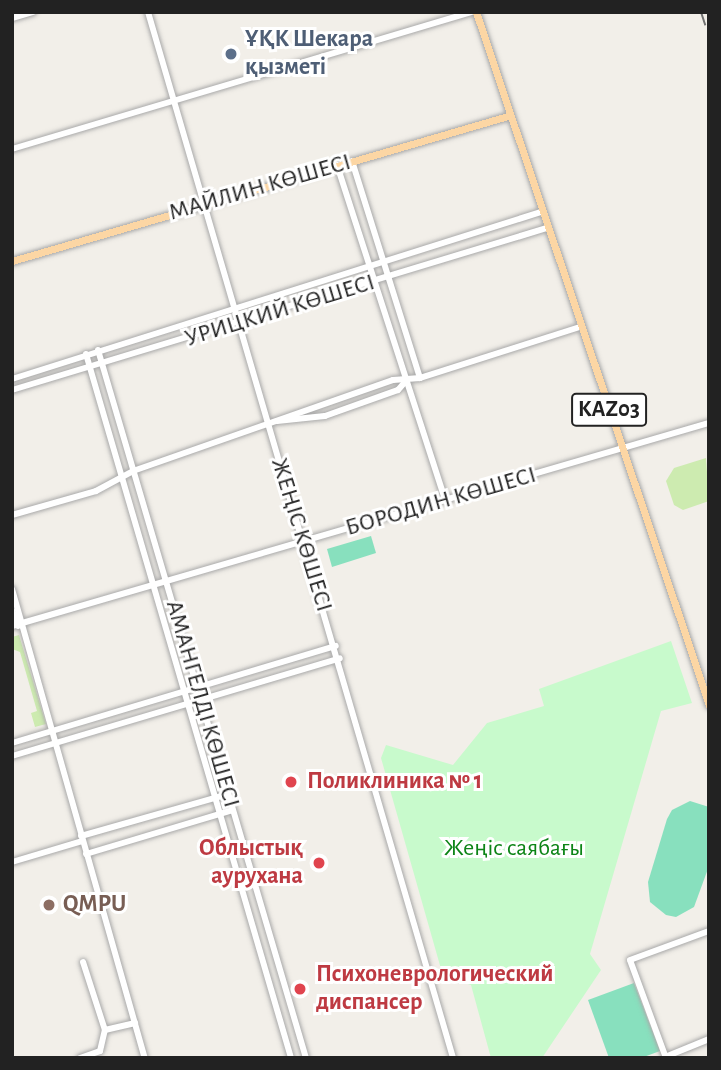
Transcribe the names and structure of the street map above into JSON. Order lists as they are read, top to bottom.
{
  "streets": {
    "main road": ["МАЙЛИН КӨШЕСІ", "KАZ03"],
    "street": [
      "УРИЦКИЙ КӨШЕСІ",
      "БОРОДИН КӨШЕСІ",
      "ЖЕҢІС КӨШЕСІ",
      "АМАНГЕЛДІ КӨШЕСІ"
    ]
  },
  "crossings": [
    ["МАЙЛИН КӨШЕСІ", "KАZ03"],
    ["МАЙЛИН КӨШЕСІ", "ЖЕҢІС КӨШЕСІ"],
    ["УРИЦКИЙ КӨШЕСІ", "KАZ03"],
    ["УРИЦКИЙ КӨШЕСІ", "ЖЕҢІС КӨШЕСІ"],
    ["УРИЦКИЙ КӨШЕСІ", "АМАНГЕЛДІ КӨШЕСІ"],
    ["KАZ03", "БОРОДИН КӨШЕСІ"],
    ["БОРОДИН КӨШЕСІ", "ЖЕҢІС КӨШЕСІ"],
    ["БОРОДИН КӨШЕСІ", "АМАНГЕЛДІ КӨШЕСІ"]
  ],
  "parks": ["Жеңіс саябағы"],
  "places": [
    "ҰҚК Шекара қызметі",
    "Поликлиника № 1",
    "Облыстық аурухана",
    "QMPU",
    "Психоневрологический диспансер"
  ]
}
